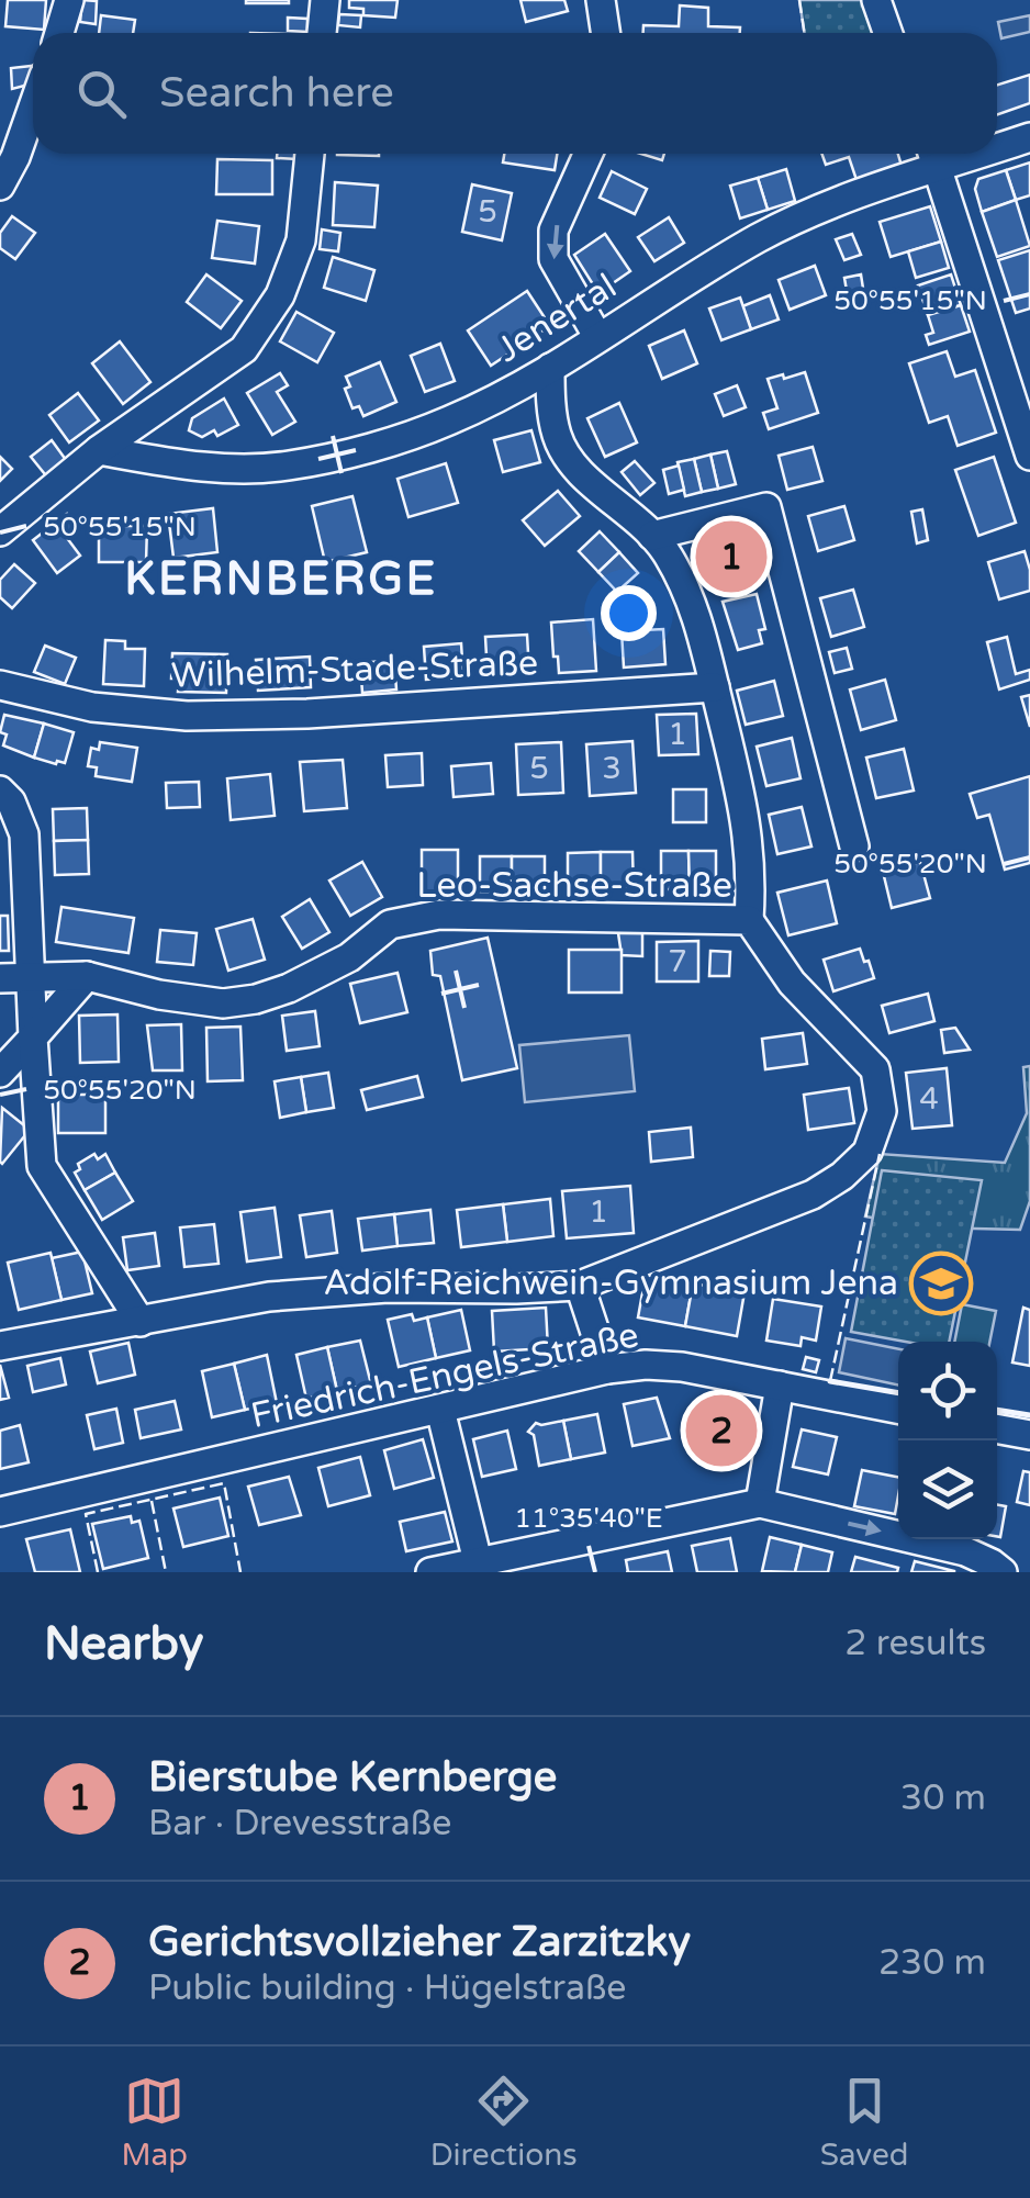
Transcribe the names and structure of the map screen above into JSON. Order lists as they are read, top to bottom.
{
  "streets": {
    "street": [
      "Jenertal",
      "Wilhelm-Stade-Straße",
      "Leo-Sachse-Straße",
      "Friedrich-Engels-Straße"
    ]
  },
  "districts": ["KERNBERGE"],
  "places": {
    "school or university": ["Adolf-Reichwein-Gymnasium Jena"]
  },
  "house_numbers": [
    "5",
    "1",
    "5",
    "3",
    "7",
    "4",
    "1"
  ],
  "page": {
    "search": "Search here",
    "pins": ["1", "2"],
    "heading": ["Nearby", "2 results"],
    "list": [
      {
        "mark": "1",
        "name": "Bierstube Kernberge",
        "note": "Bar · Drevesstraße",
        "value": "30 m"
      },
      {
        "mark": "2",
        "name": "Gerichtsvollzieher Zarzitzky",
        "note": "Public building · Hügelstraße",
        "value": "230 m"
      }
    ],
    "nav": ["Map", "Directions", "Saved"]
  },
  "coordinates": ["50°55'15\"N", "50°55'20\"N", "11°35'40\"E"]
}
